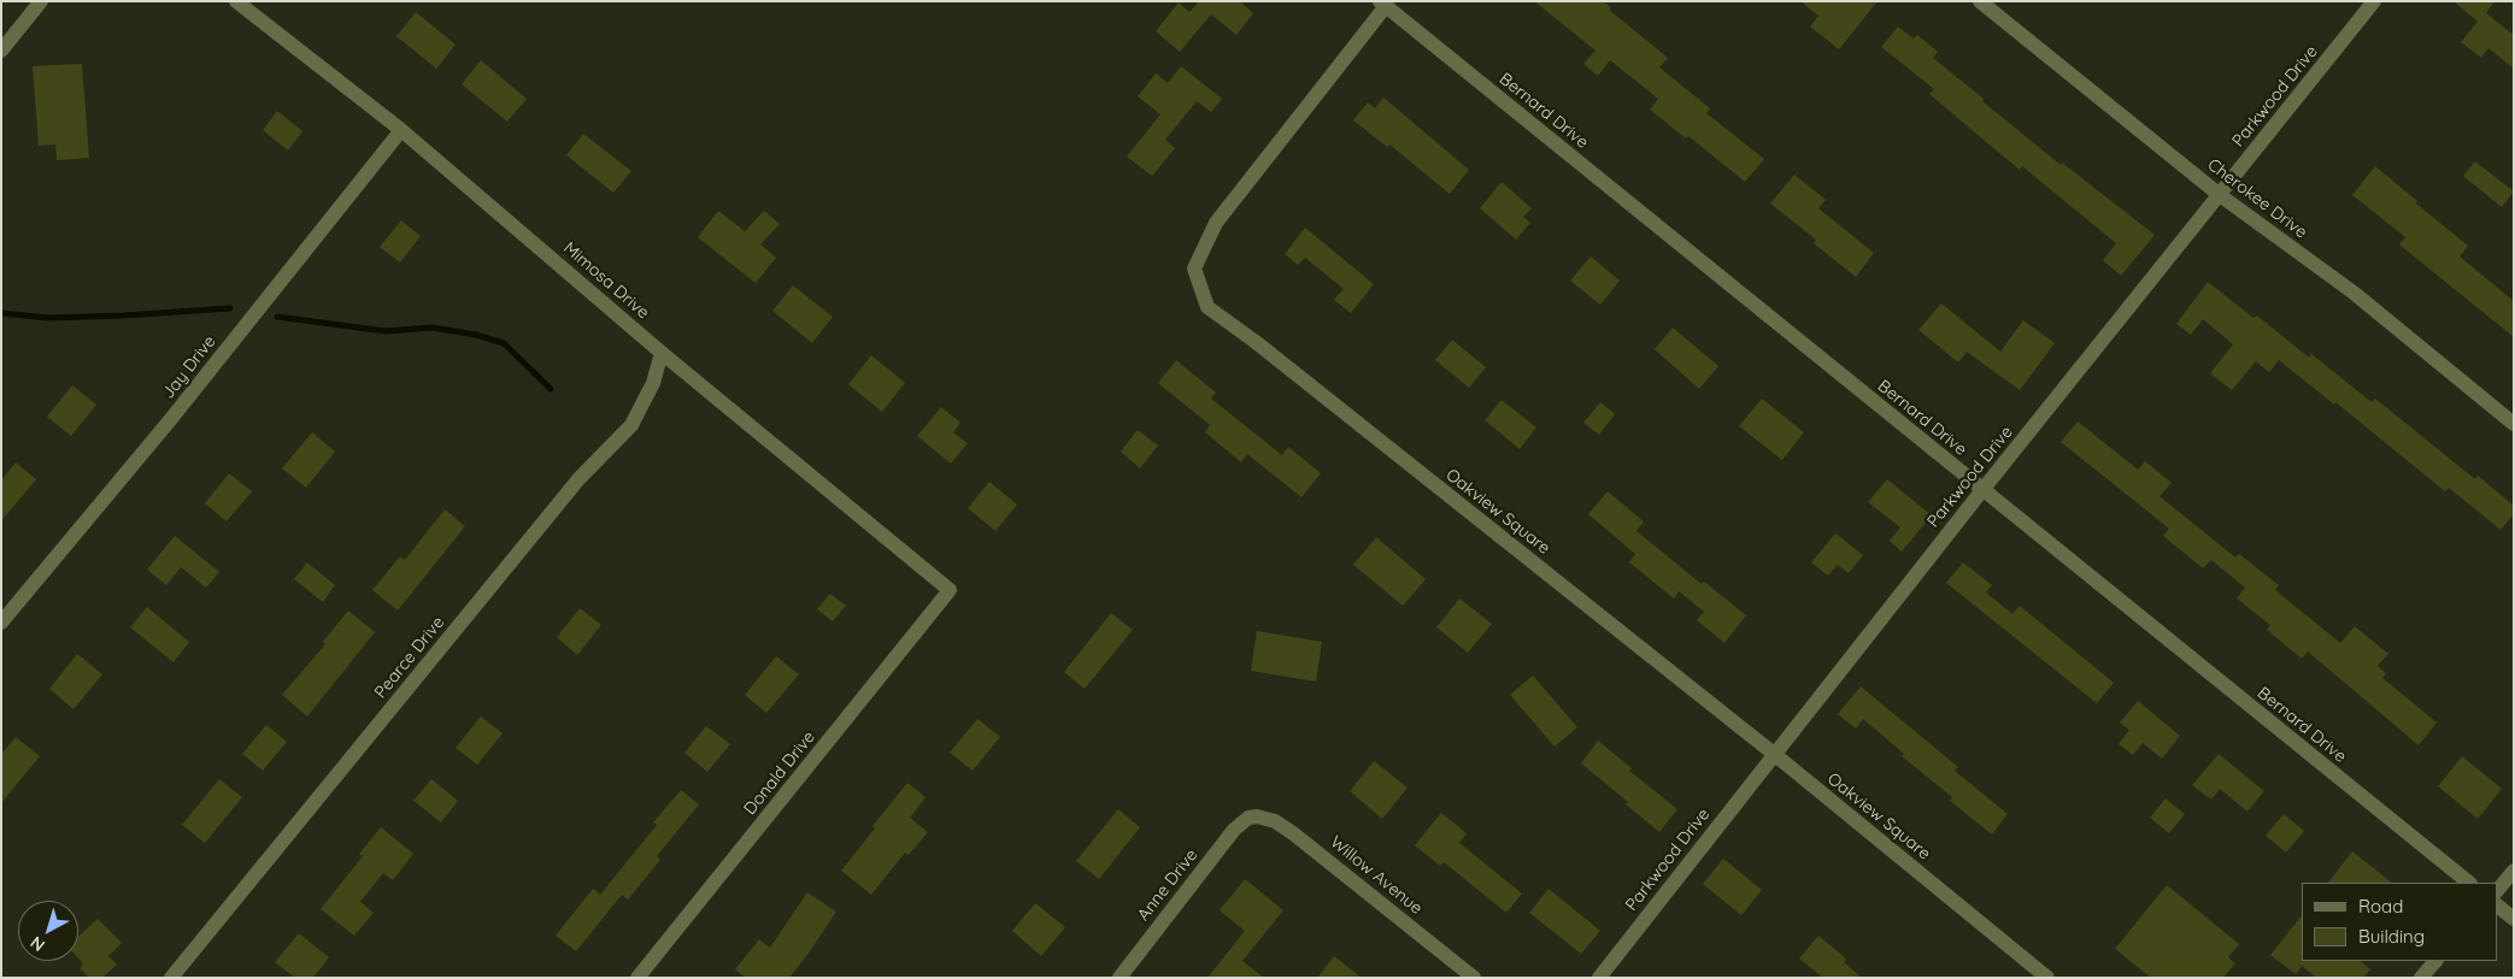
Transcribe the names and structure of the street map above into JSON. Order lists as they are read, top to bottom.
{
  "streets": {
    "street": [
      "Parkwood Drive",
      "Bernard Drive",
      "Cherokee Drive",
      "Mimosa Drive",
      "Jay Drive",
      "Oakview Square",
      "Pearce Drive",
      "Donald Drive",
      "Willow Avenue",
      "Anne Drive"
    ]
  },
  "crossings": [
    ["Parkwood Drive", "Bernard Drive"],
    ["Parkwood Drive", "Cherokee Drive"],
    ["Parkwood Drive", "Oakview Square"],
    ["Bernard Drive", "Oakview Square"],
    ["Mimosa Drive", "Jay Drive"],
    ["Mimosa Drive", "Pearce Drive"],
    ["Mimosa Drive", "Donald Drive"],
    ["Willow Avenue", "Anne Drive"]
  ],
  "legend": ["Road", "Building"],
  "north": "bottom left"
}
